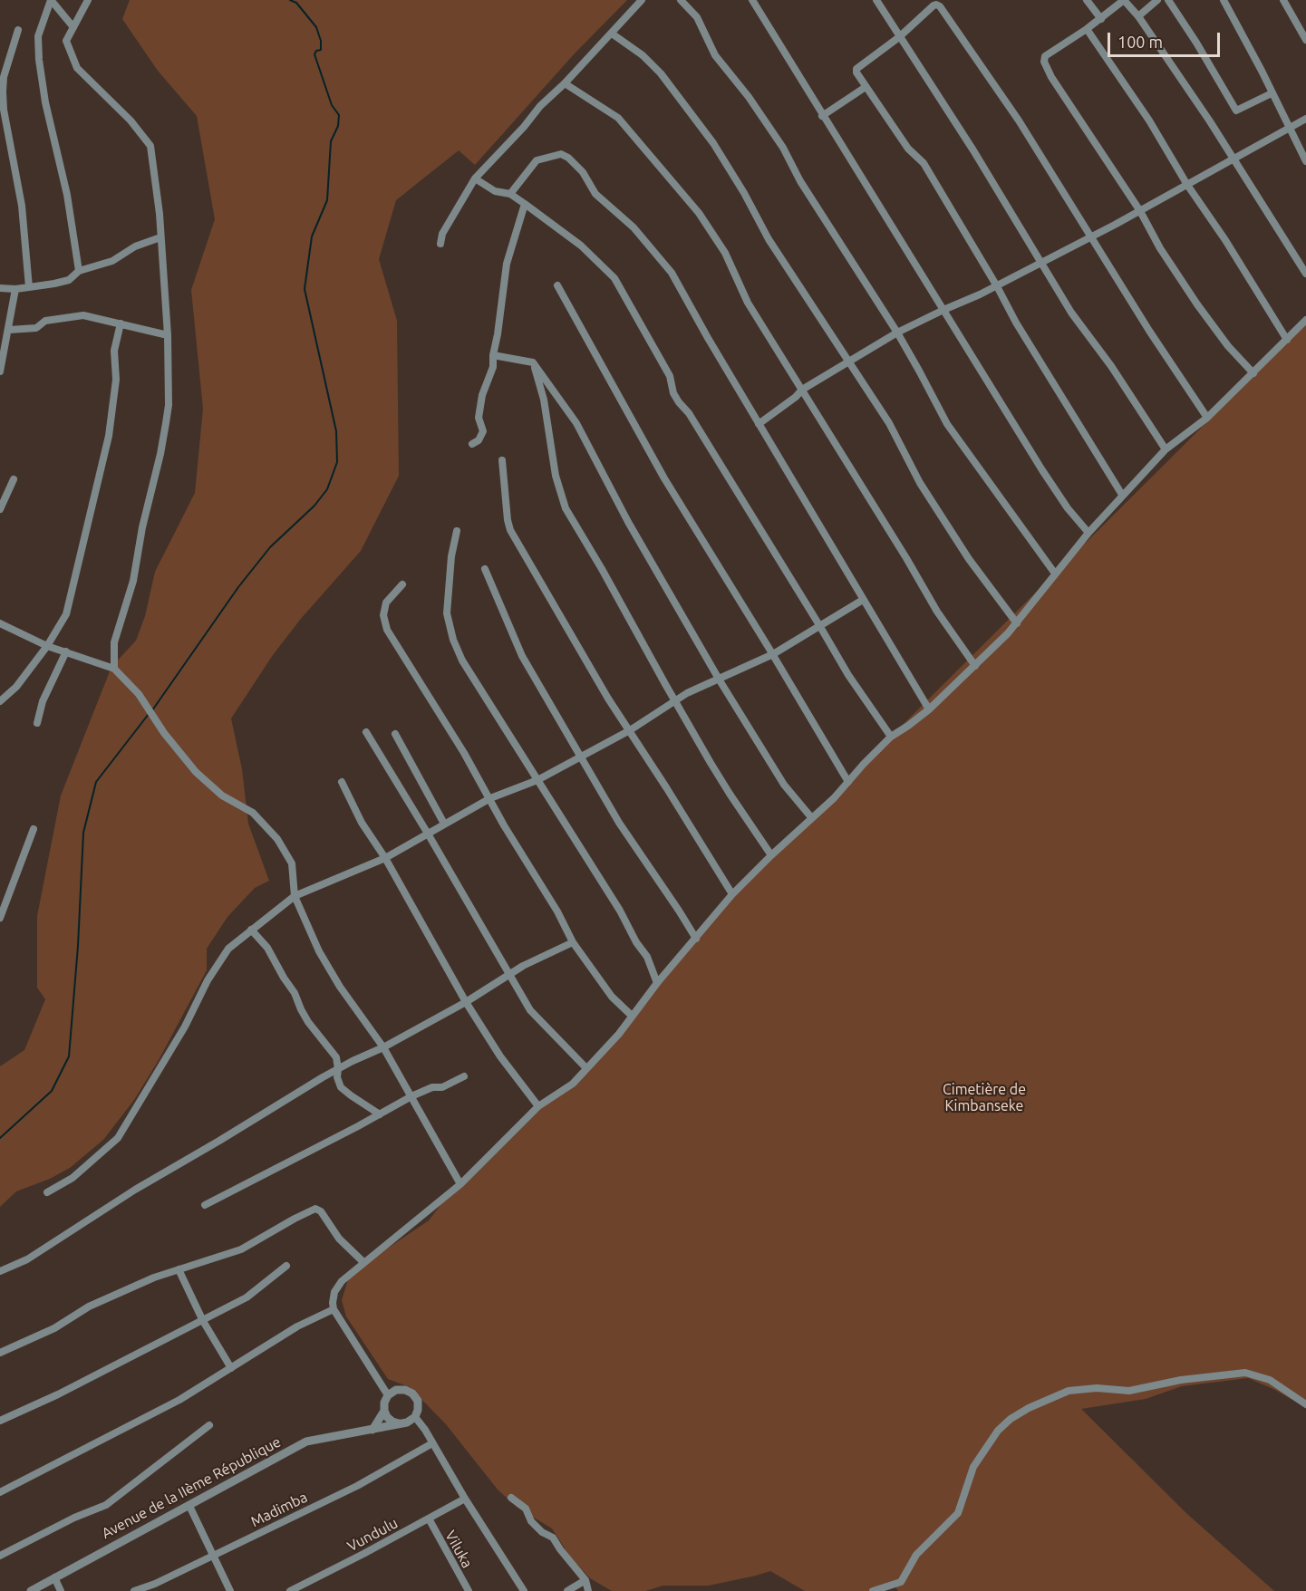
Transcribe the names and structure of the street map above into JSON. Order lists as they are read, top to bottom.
{
  "streets": {
    "street": [
      "Avenue de la IIème République",
      "Madimba",
      "Vundulu",
      "Viluka"
    ]
  },
  "crossings": [
    ["Vundulu", "Viluka"]
  ],
  "parks": ["Cimetière de Kimbanseke"],
  "scale_bar": "100 m"
}
